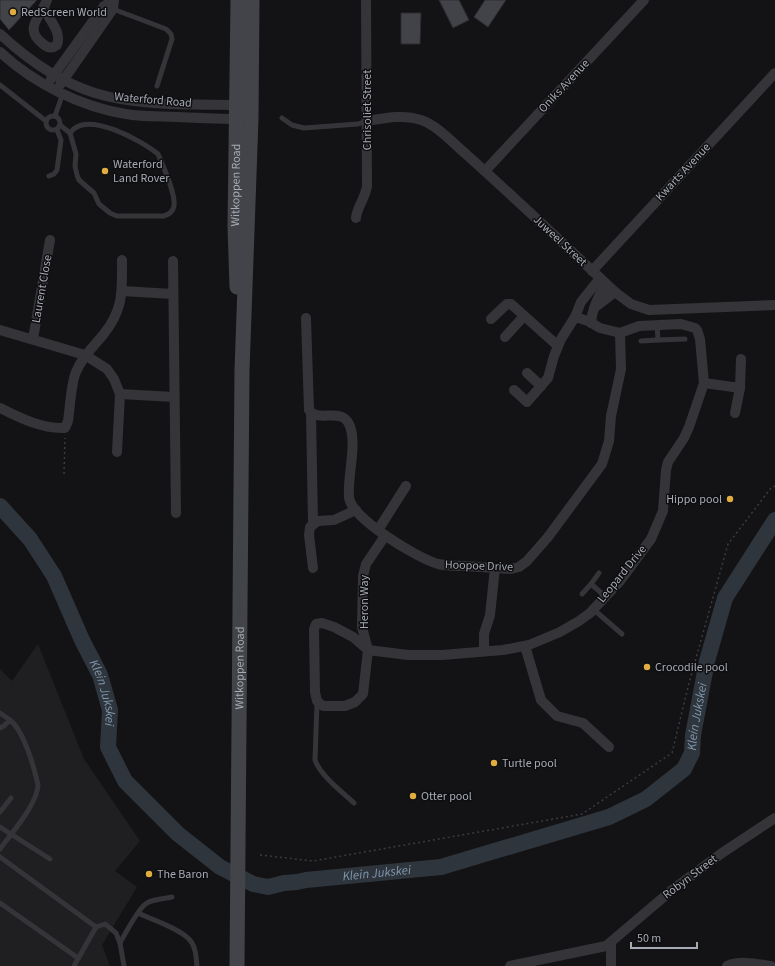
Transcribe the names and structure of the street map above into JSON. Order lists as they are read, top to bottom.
{
  "streets": {
    "main road": ["Witkoppen Road"],
    "street": [
      "Oniks Avenue",
      "Waterford Road",
      "Chrisoliet Street",
      "Kwarts Avenue",
      "Juweel Street",
      "Laurent Close",
      "Hoopoe Drive",
      "Leopard Drive",
      "Heron Way",
      "Robyn Street"
    ]
  },
  "crossings": [
    ["Oniks Avenue", "Juweel Street"],
    ["Waterford Road", "Witkoppen Road"],
    ["Chrisoliet Street", "Juweel Street"],
    ["Kwarts Avenue", "Juweel Street"],
    ["Hoopoe Drive", "Heron Way"],
    ["Leopard Drive", "Heron Way"]
  ],
  "water": ["Klein Jukskei"],
  "places": [
    "RedScreen World",
    "Waterford Land Rover",
    "Hippo pool",
    "Crocodile pool",
    "Turtle pool",
    "Otter pool",
    "The Baron"
  ],
  "scale_bar": "50 m"
}
